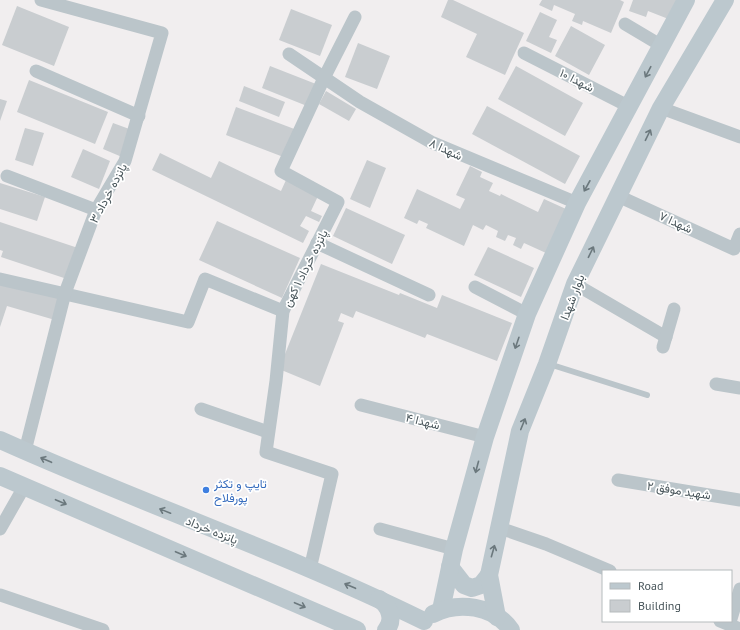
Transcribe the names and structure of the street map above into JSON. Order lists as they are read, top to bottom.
{
  "streets": {
    "main road": ["بلوار شهدا", "پانزده خرداد"],
    "street": [
      "شهدا ۱۰",
      "شهدا ۸",
      "پانزده خرداد ۳",
      "شهدا ۷",
      "پانزده خرداد ۱ کهن",
      "شهدا ۴",
      "شهید موفق ۲"
    ]
  },
  "crossings": [
    ["شهدا ۸", "پانزده خرداد ۱ کهن"],
    ["پانزده خرداد ۳", "پانزده خرداد"],
    ["شهدا ۷", "بلوار شهدا"],
    ["پانزده خرداد ۱ کهن", "پانزده خرداد"]
  ],
  "places": ["تایپ و تکثر پورفلاح"],
  "legend": ["Road", "Building"]
}
